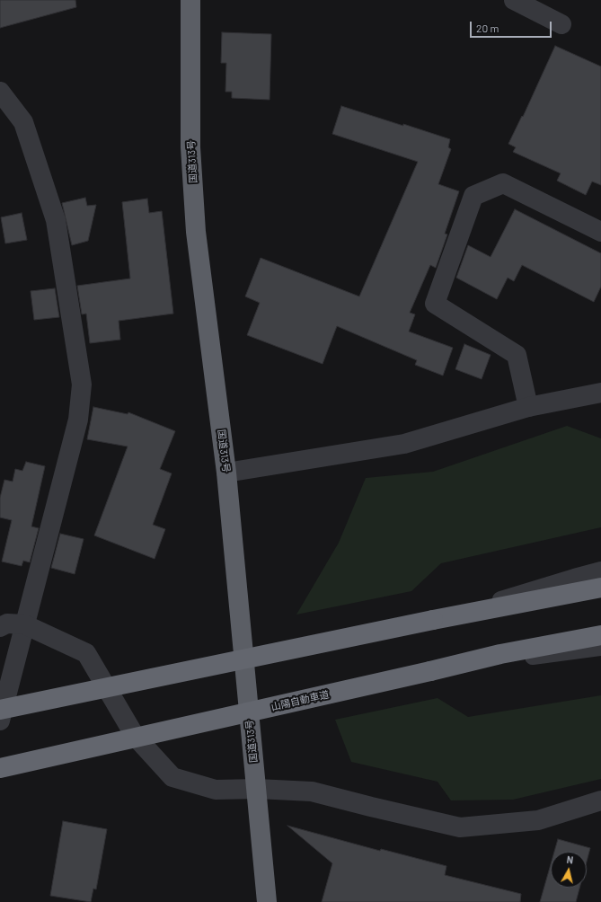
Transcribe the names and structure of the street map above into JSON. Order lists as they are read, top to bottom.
{
  "streets": {
    "highway": ["国道313号", "山陽自動車道"]
  },
  "scale_bar": "20 m",
  "north": "top"
}
